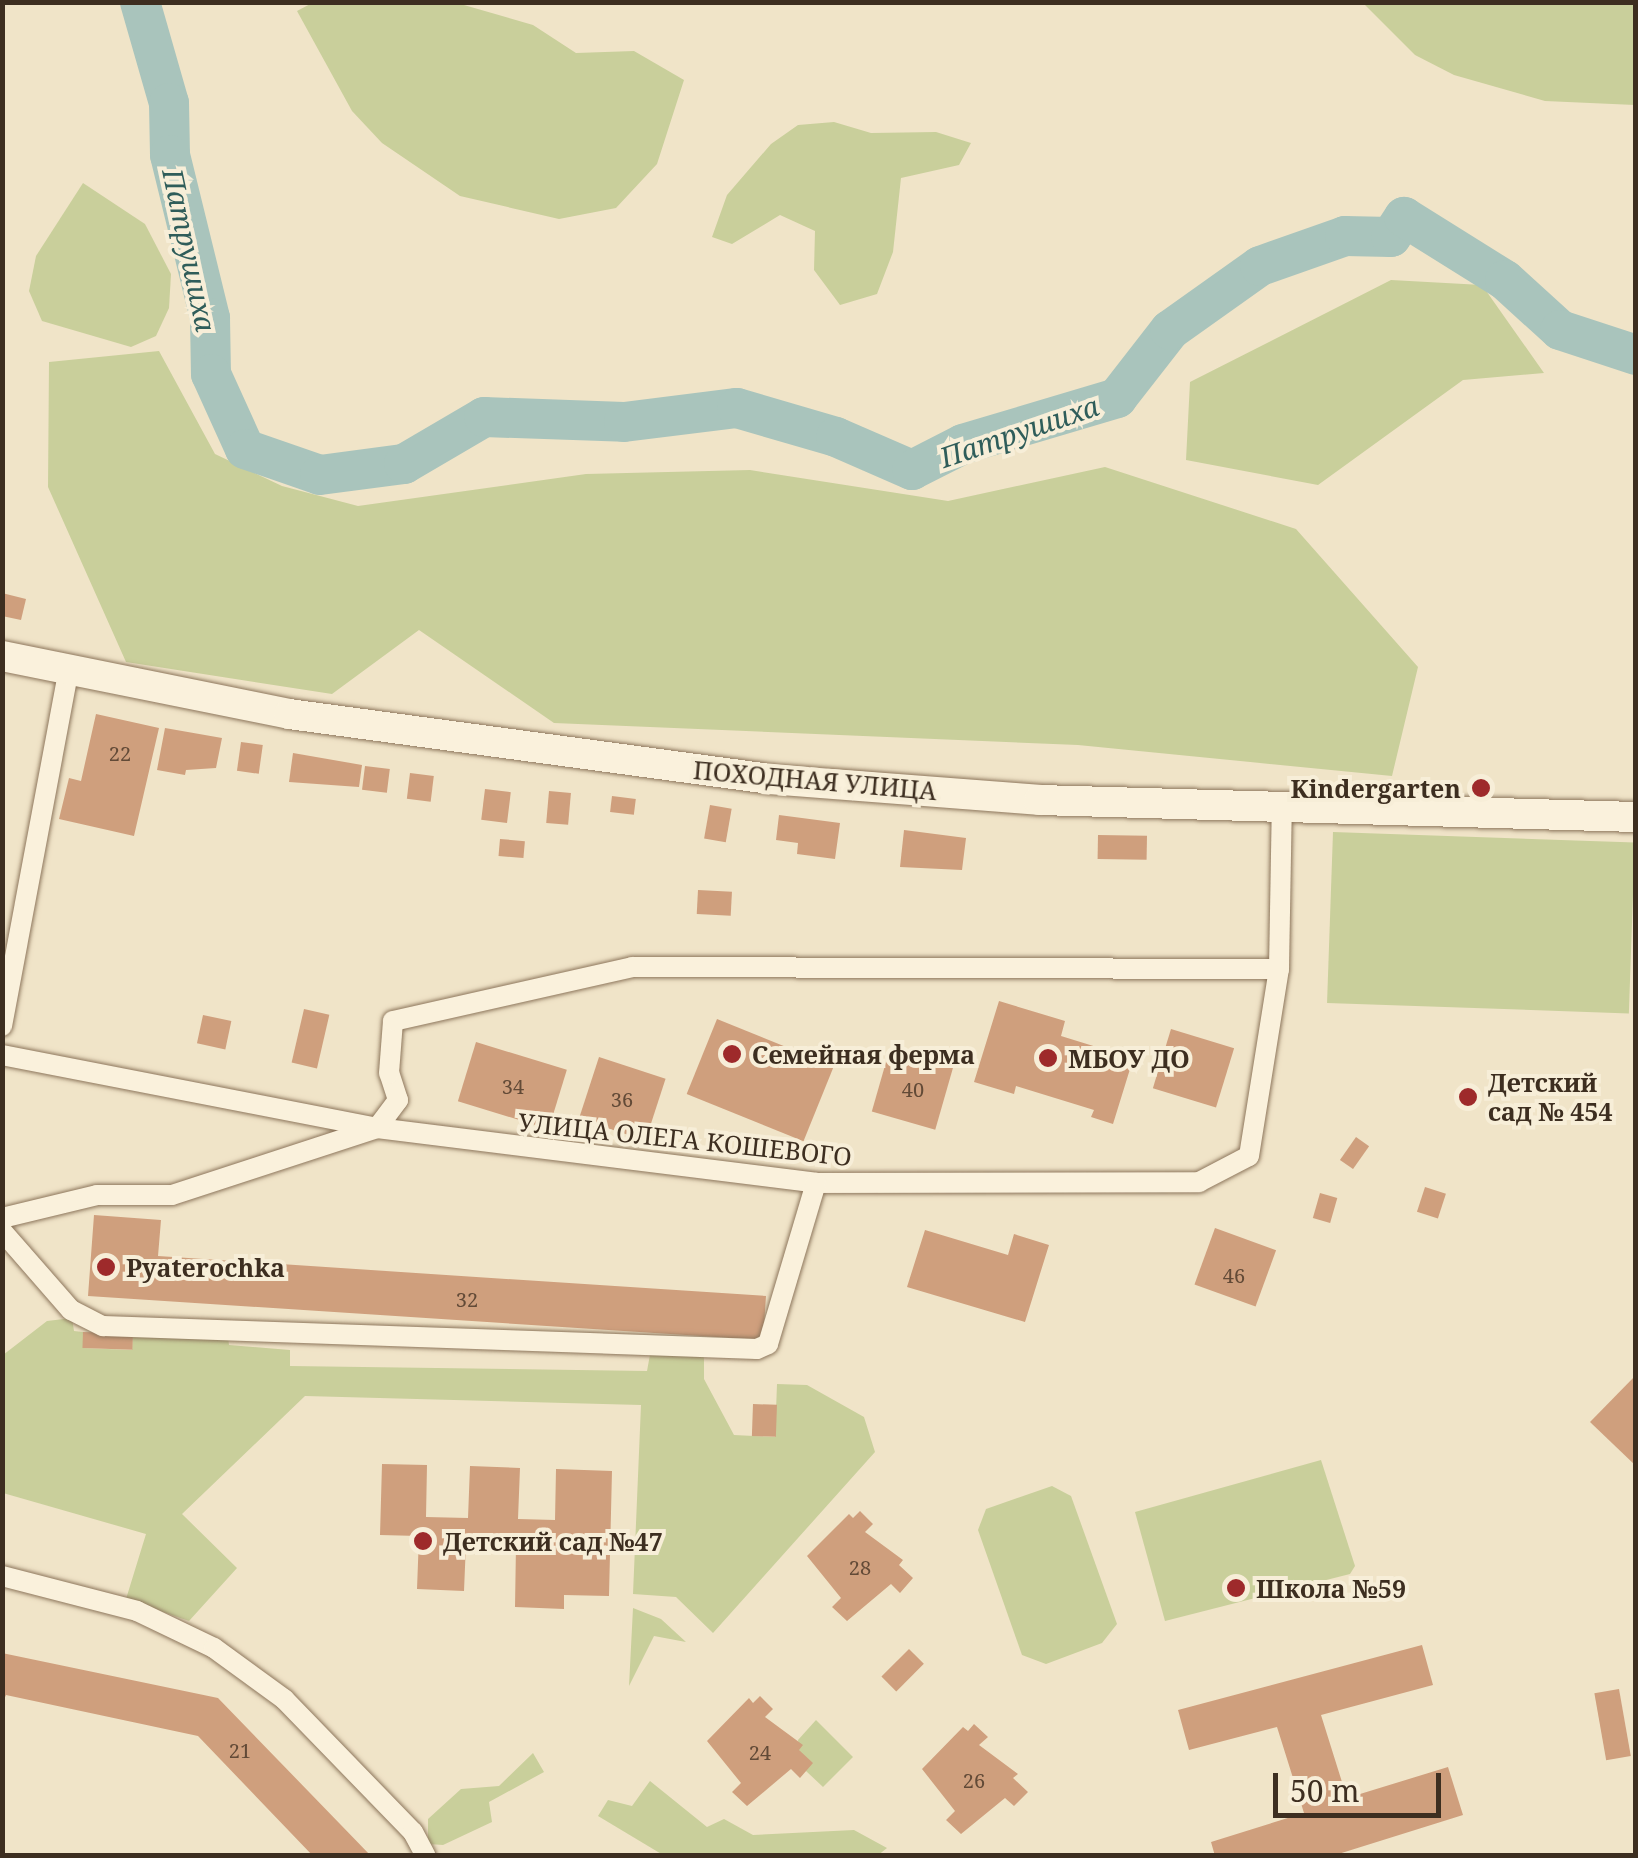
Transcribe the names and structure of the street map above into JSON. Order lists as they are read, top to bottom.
{
  "streets": {
    "main road": ["ПОХОДНАЯ УЛИЦА"],
    "street": ["УЛИЦА ОЛЕГА КОШЕВОГО"]
  },
  "crossings": [
    ["ПОХОДНАЯ УЛИЦА", "УЛИЦА ОЛЕГА КОШЕВОГО"]
  ],
  "water": ["Патрушиха"],
  "places": [
    "Kindergarten",
    "Семейная ферма",
    "МБОУ ДО",
    "Детский сад № 454",
    "Pyaterochka",
    "Детский сад №47",
    "Школа №59"
  ],
  "house_numbers": [
    "22",
    "34",
    "40",
    "36",
    "46",
    "32",
    "28",
    "21",
    "24",
    "26"
  ],
  "scale_bar": "50 m"
}
